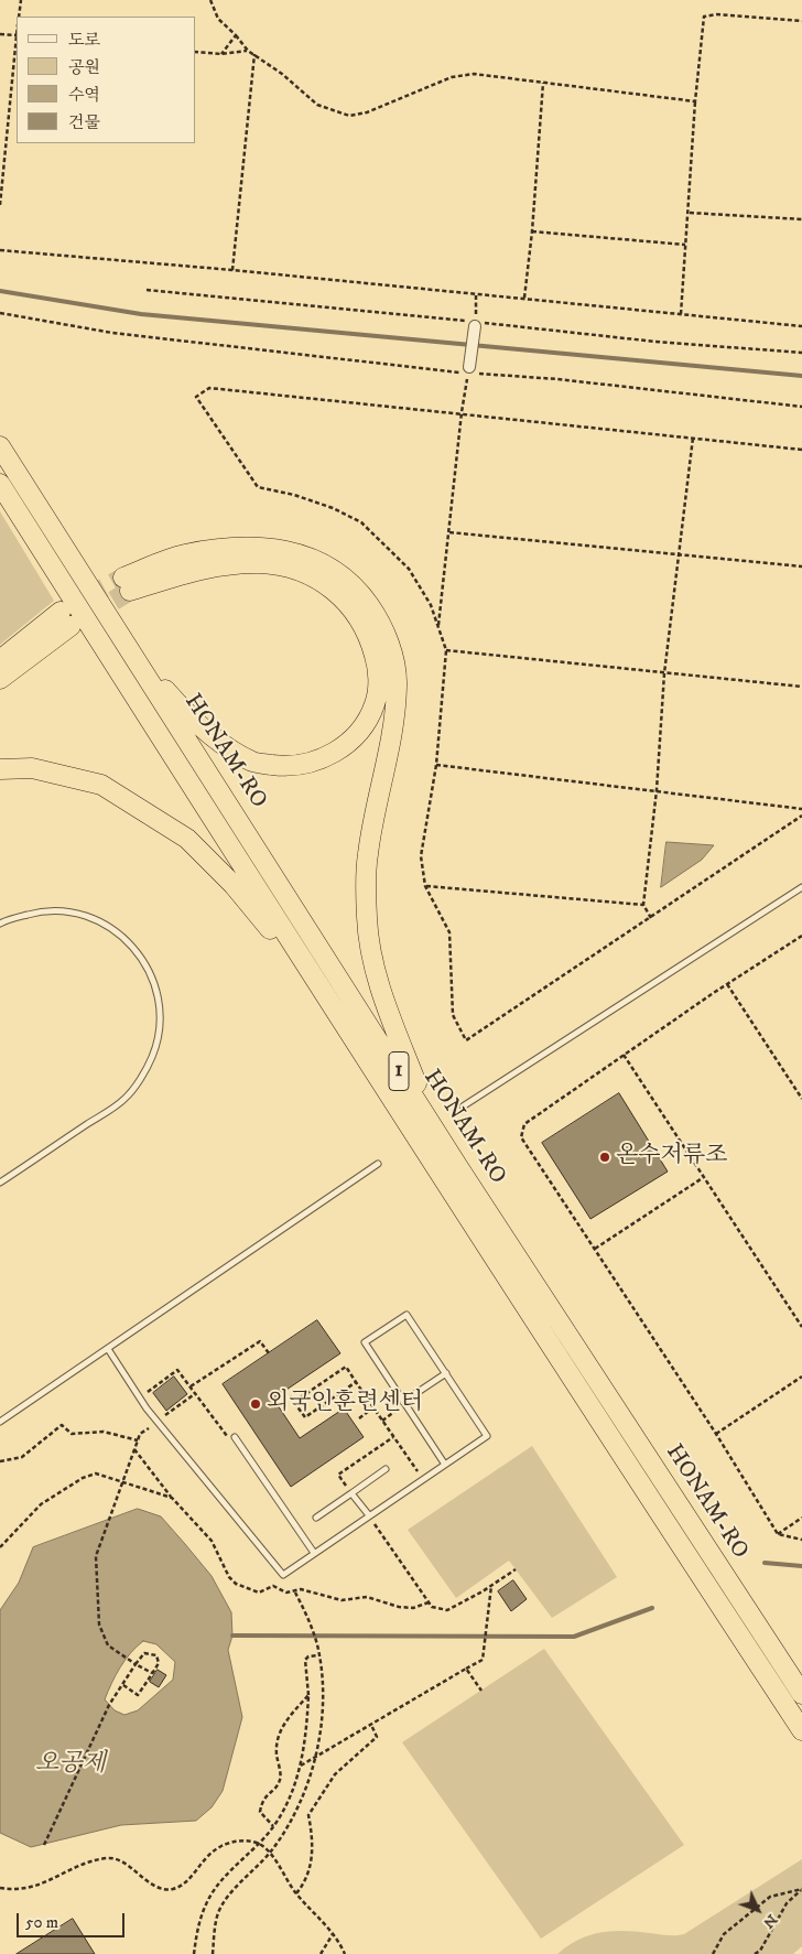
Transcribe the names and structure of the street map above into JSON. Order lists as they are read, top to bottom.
{
  "streets": {
    "highway": ["HONAM-RO", "1"]
  },
  "water": ["오공제"],
  "places": ["온수저류조", "외국인훈련센터"],
  "legend": [
    "도로",
    "공원",
    "수역",
    "건물"
  ],
  "scale_bar": "50 m",
  "north": "bottom right"
}
